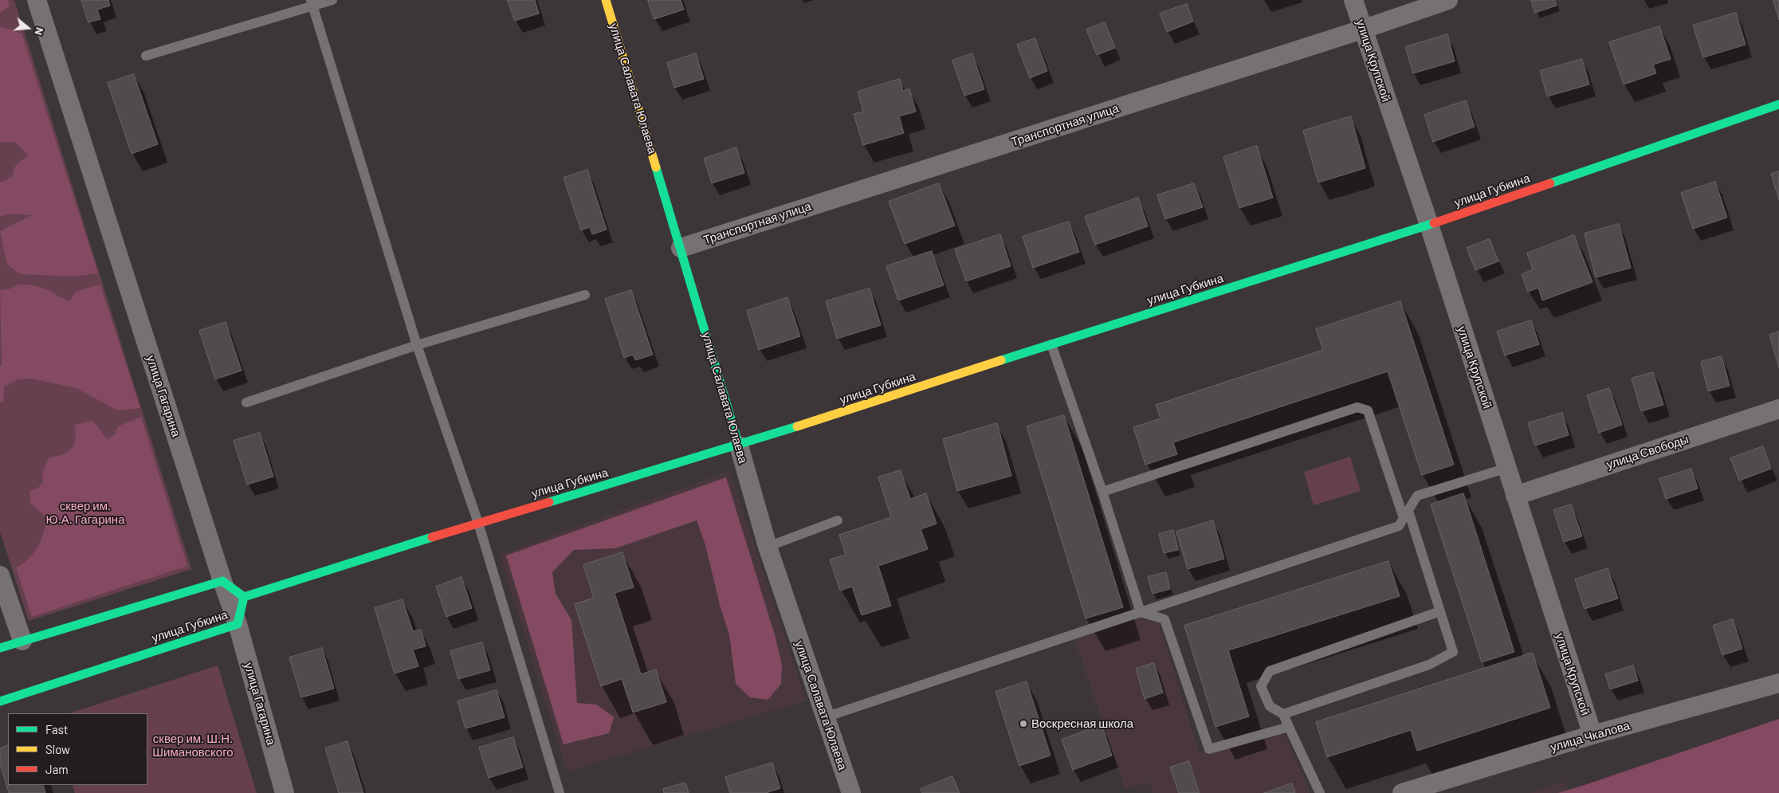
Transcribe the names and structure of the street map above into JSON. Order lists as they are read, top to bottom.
{
  "streets": {
    "main road": ["улица Салавата Юлаева", "улица Губкина"],
    "street": [
      "улица Крупской",
      "Транспортная улица",
      "улица Гагарина",
      "улица Свободы",
      "улица Чкалова"
    ]
  },
  "crossings": [
    ["улица Крупской", "Транспортная улица"],
    ["улица Крупской", "улица Губкина"],
    ["улица Крупской", "улица Свободы"],
    ["улица Крупской", "улица Чкалова"],
    ["улица Салавата Юлаева", "Транспортная улица"],
    ["улица Салавата Юлаева", "улица Губкина"],
    ["улица Губкина", "улица Гагарина"]
  ],
  "parks": ["сквер им. Ю.А. Гагарина", "сквер им. Ш.Н. Шимановского"],
  "places": ["Воскресная школа"],
  "legend": ["Fast", "Slow", "Jam"],
  "north": "right"
}
